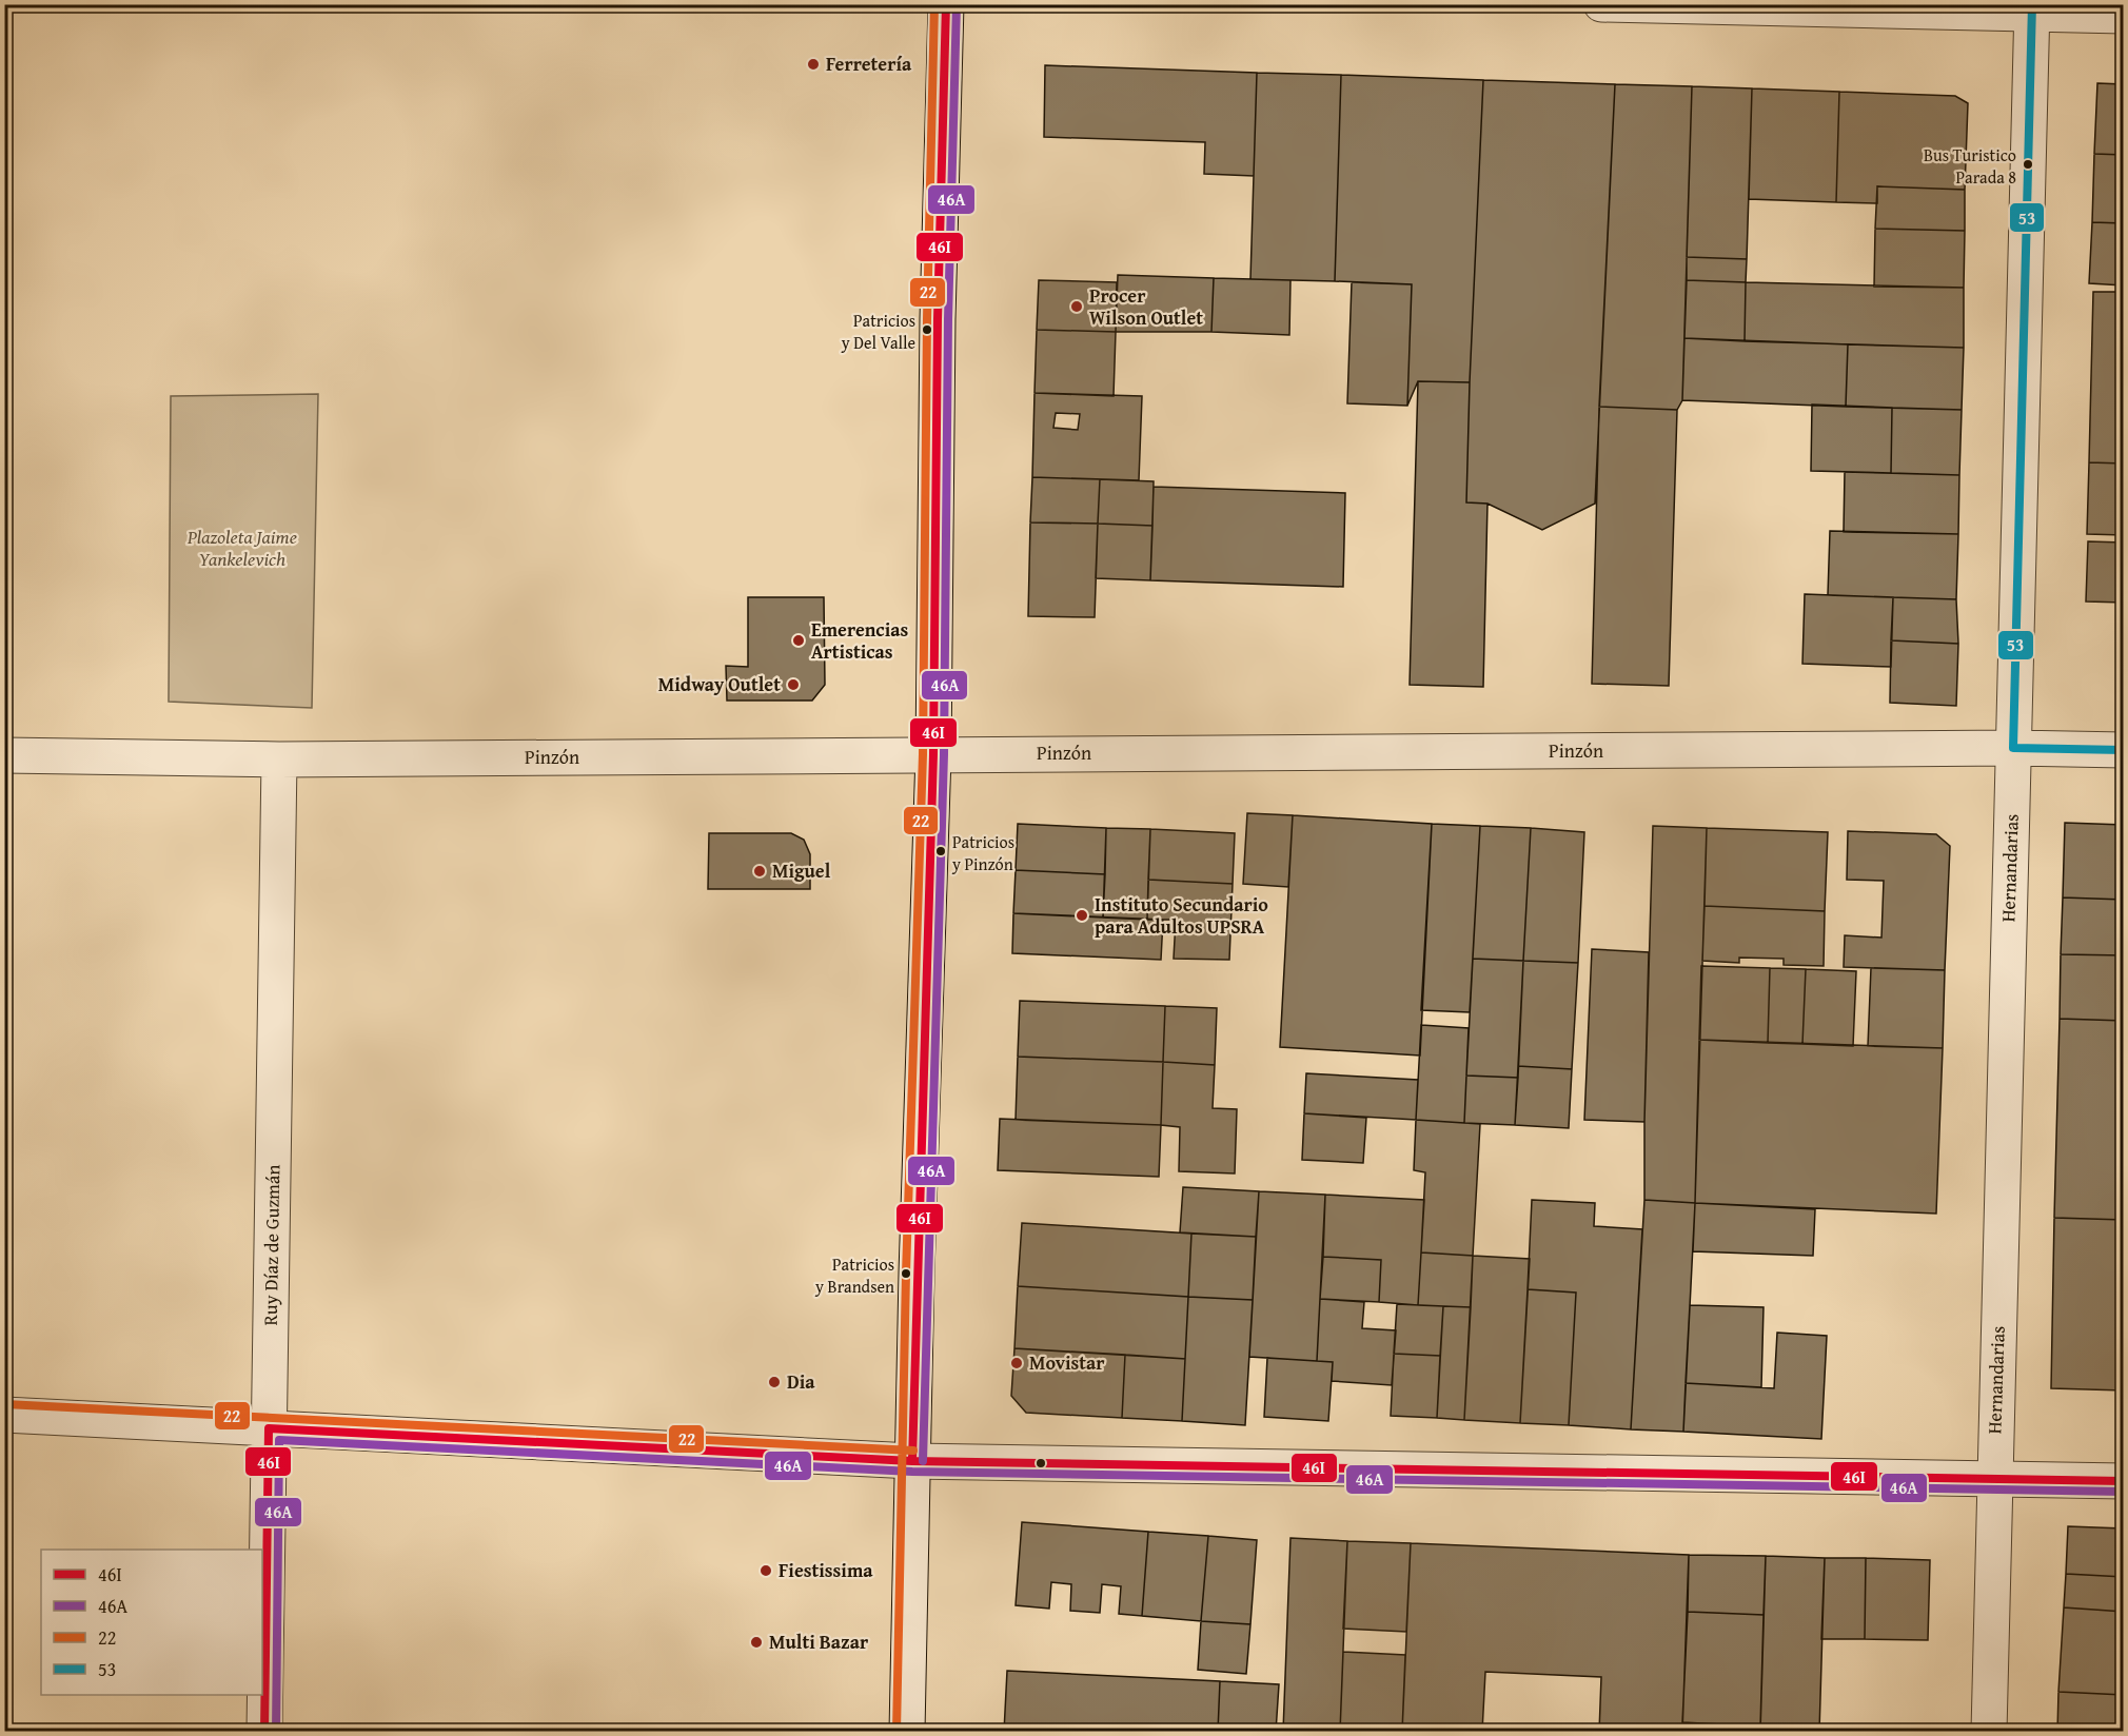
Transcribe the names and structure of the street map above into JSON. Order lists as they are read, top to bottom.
{
  "streets": {
    "street": ["Pinzón", "Hernandarias", "Ruy Díaz de Guzmán"]
  },
  "crossings": [
    ["Pinzón", "Hernandarias"],
    ["Pinzón", "Ruy Díaz de Guzmán"]
  ],
  "parks": ["Plazoleta Jaime Yankelevich"],
  "places": [
    "Ferretería",
    "Bus Turistico Parada 8",
    "Procer Wilson Outlet",
    "Patricios y Del Valle",
    "Emerencias Artisticas",
    "Midway Outlet",
    "Patricios y Pinzón",
    "Miguel",
    "Instituto Secundario para Adultos UPSRA",
    "Patricios y Brandsen",
    "Movistar",
    "Dia",
    "Fiestissima",
    "Multi Bazar"
  ],
  "lines": [
    "transit line 46I",
    "transit line 46A",
    "transit line 22",
    "transit line 53"
  ],
  "legend": [
    "46I",
    "46A",
    "22",
    "53"
  ]
}
